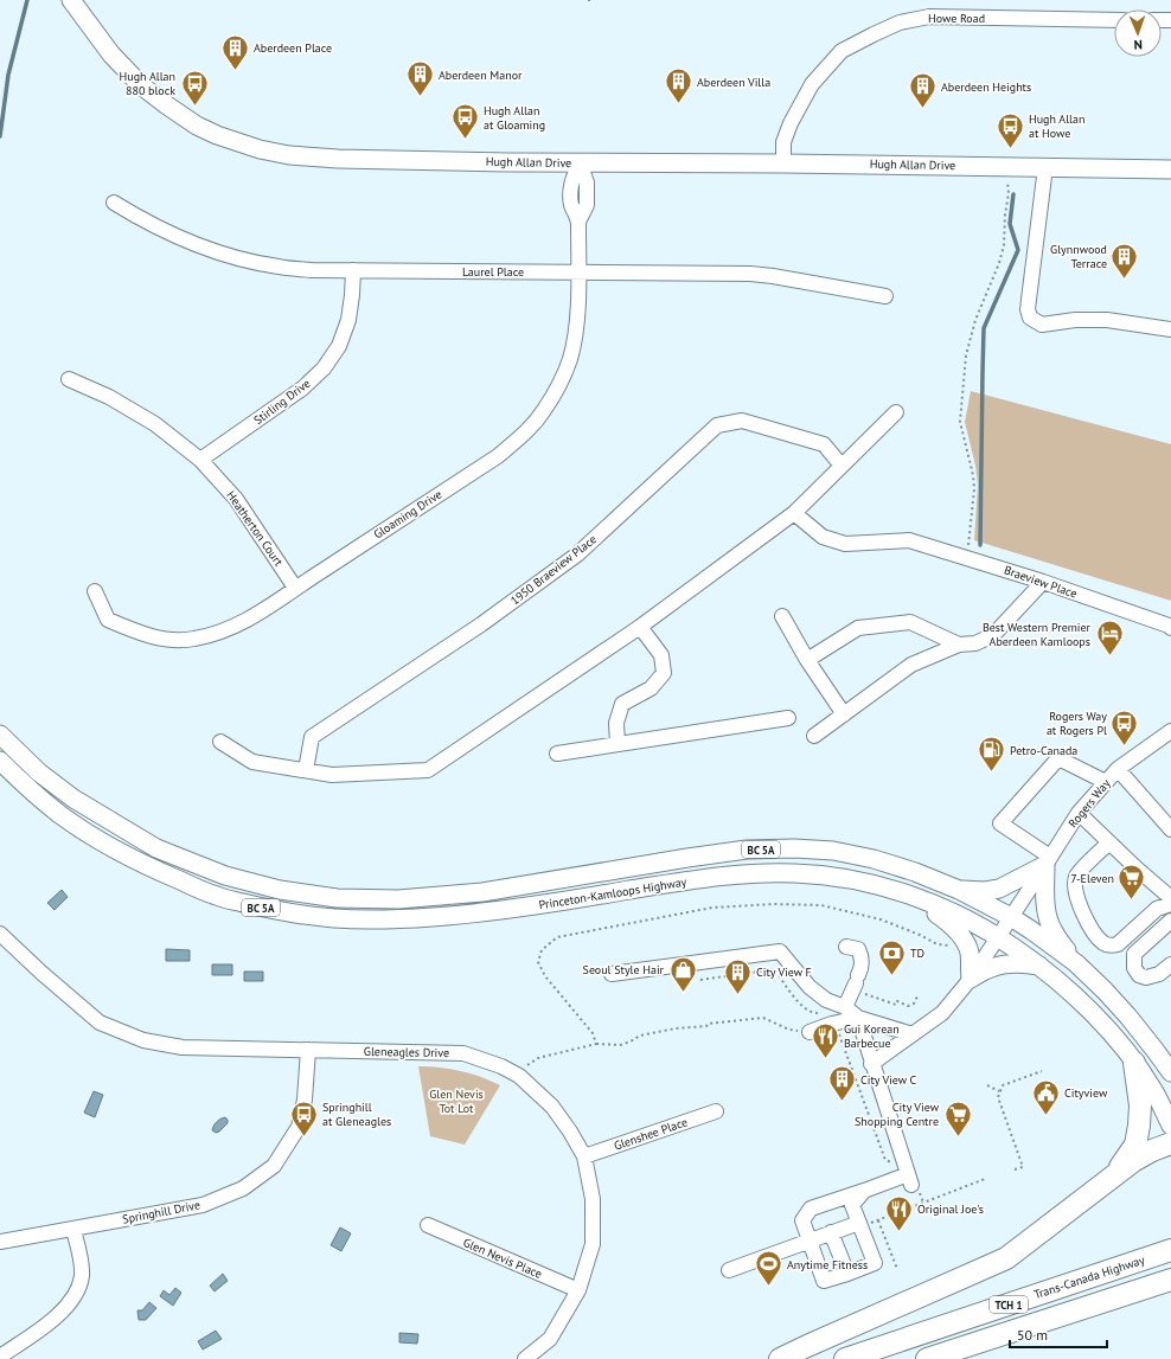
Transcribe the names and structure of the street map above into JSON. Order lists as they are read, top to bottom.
{
  "streets": {
    "highway": ["Trans-Canada Highway", "TCH 1"],
    "main road": ["Hugh Allan Drive", "BC 5A", "Princeton-Kamloops Highway"],
    "street": [
      "Howe Road",
      "Laurel Place",
      "Stirling Drive",
      "Gloaming Drive",
      "Heatherton Court",
      "1950 Braeview Place",
      "Braeview Place",
      "Rogers Way",
      "Gleneagles Drive",
      "Glenshee Place",
      "Springhill Drive",
      "Glen Nevis Place"
    ]
  },
  "crossings": [
    ["Howe Road", "Hugh Allan Drive"],
    ["Hugh Allan Drive", "Gloaming Drive"],
    ["Laurel Place", "Stirling Drive"],
    ["Laurel Place", "Gloaming Drive"],
    ["Stirling Drive", "Heatherton Court"],
    ["Gloaming Drive", "Heatherton Court"],
    ["Rogers Way", "Princeton-Kamloops Highway"],
    ["Gleneagles Drive", "Glenshee Place"],
    ["Gleneagles Drive", "Springhill Drive"],
    ["Gleneagles Drive", "Glen Nevis Place"]
  ],
  "parks": ["Glen Nevis Tot Lot"],
  "places": {
    "building": [
      "Aberdeen Place",
      "Aberdeen Manor",
      "Aberdeen Villa",
      "Aberdeen Heights",
      "Glynnwood Terrace",
      "City View F",
      "City View C"
    ],
    "bus stop": [
      "Hugh Allan 880 block",
      "Hugh Allan at Gloaming",
      "Hugh Allan at Howe",
      "Rogers Way at Rogers Pl",
      "Springhill at Gleneagles"
    ],
    "hotel": ["Best Western Premier Aberdeen Kamloops"],
    "fuel station": ["Petro-Canada"],
    "supermarket": ["7-Eleven", "City View Shopping Centre"],
    "bank": ["TD"],
    "shop": ["Seoul Style Hair"],
    "restaurant": ["Gui Korean Barbecue", "Original Joe's"],
    "public building": ["Cityview"],
    "sports": ["Anytime Fitness"]
  },
  "scale_bar": "50 m",
  "north": "bottom"
}
